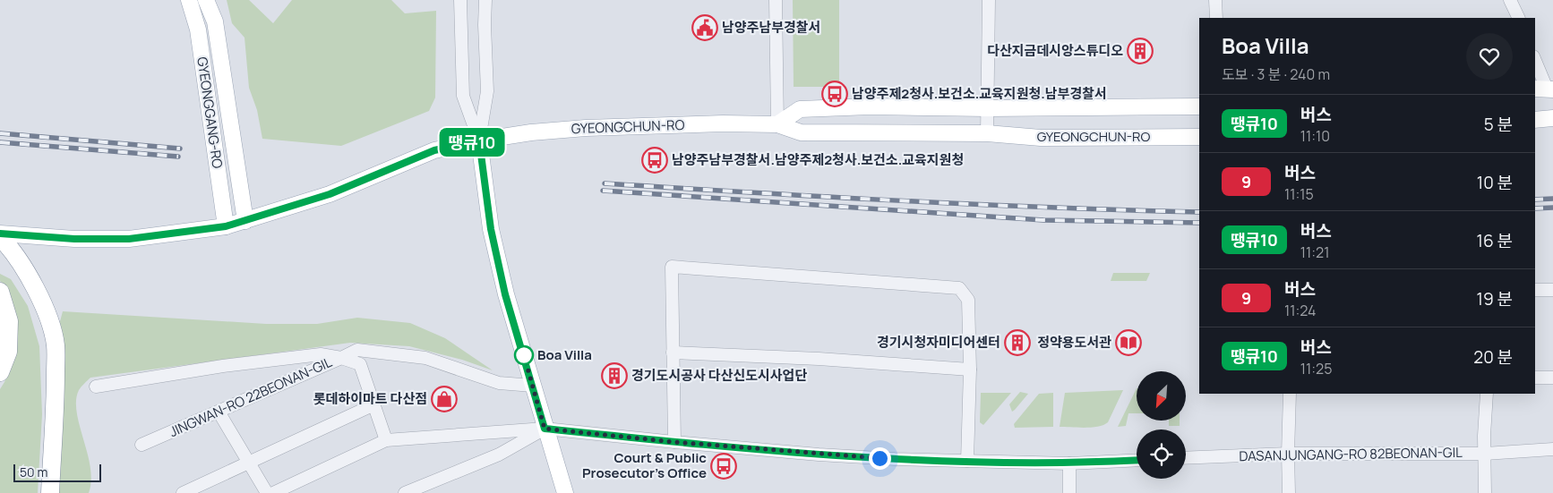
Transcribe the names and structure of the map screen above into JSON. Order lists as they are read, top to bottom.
{
  "streets": {
    "main road": ["GYEONGGANG-RO", "GYEONGCHUN-RO"],
    "street": ["JINGWAN-RO 22BEONAN-GIL", "DASANJUNGANG-RO 82BEONAN-GIL"]
  },
  "crossings": [
    ["GYEONGGANG-RO", "GYEONGCHUN-RO"]
  ],
  "places": {
    "public building": ["남양주남부경찰서"],
    "building": ["다산지금데시앙스튜디오", "경기시청자미디어센터", "경기도시공사 다산신도시사업단"],
    "bus stop": ["남양주제2청사.보건소.교육지원청.남부경찰서", "남양주남부경찰서.남양주제2청사.보건소.교육지원청", "Court & Public Prosecutor's Office"],
    "library": ["정약용도서관"],
    "other": ["Boa Villa"],
    "shop": ["롯데하이마트 다산점"]
  },
  "lines": ["bus line 땡큐10"],
  "scale_bar": "50 m",
  "north": "bottom left",
  "page": {
    "on_map": "땡큐10",
    "heading": ["Boa Villa", "도보 · 3 분 · 240 m"],
    "list": [
      {
        "mark": "땡큐10",
        "name": "버스",
        "note": "11:10",
        "value": "5 분"
      },
      {
        "mark": "9",
        "name": "버스",
        "note": "11:15",
        "value": "10 분"
      },
      {
        "mark": "땡큐10",
        "name": "버스",
        "note": "11:21",
        "value": "16 분"
      },
      {
        "mark": "9",
        "name": "버스",
        "note": "11:24",
        "value": "19 분"
      },
      {
        "mark": "땡큐10",
        "name": "버스",
        "note": "11:25",
        "value": "20 분"
      }
    ],
    "scale": "50 m"
  }
}
